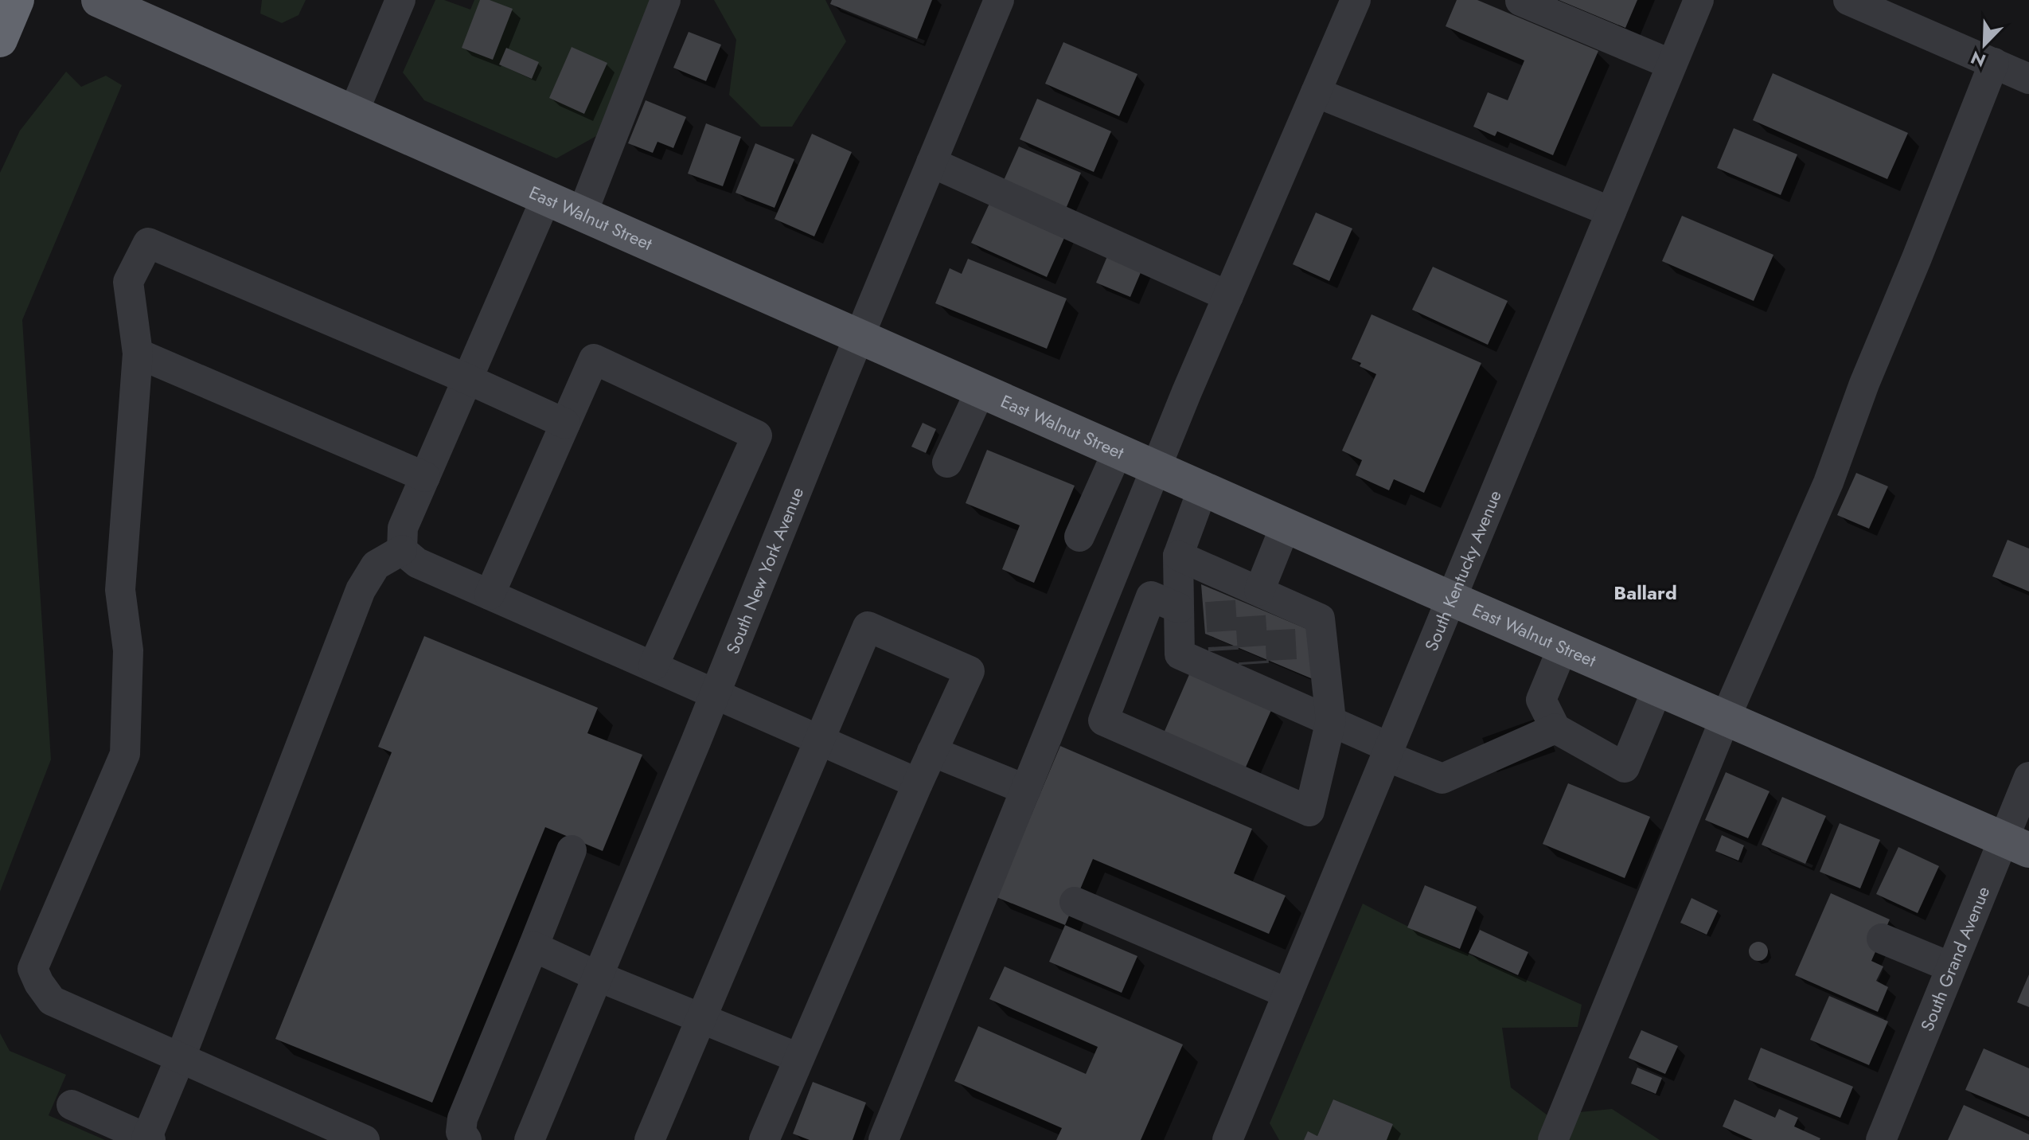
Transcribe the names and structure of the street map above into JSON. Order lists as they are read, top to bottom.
{
  "streets": {
    "main road": ["East Walnut Street"],
    "street": ["South New York Avenue", "South Kentucky Avenue", "South Grand Avenue"]
  },
  "crossings": [
    ["East Walnut Street", "South New York Avenue"],
    ["East Walnut Street", "South Kentucky Avenue"],
    ["East Walnut Street", "South Grand Avenue"]
  ],
  "districts": ["Ballard"],
  "north": "bottom left"
}
